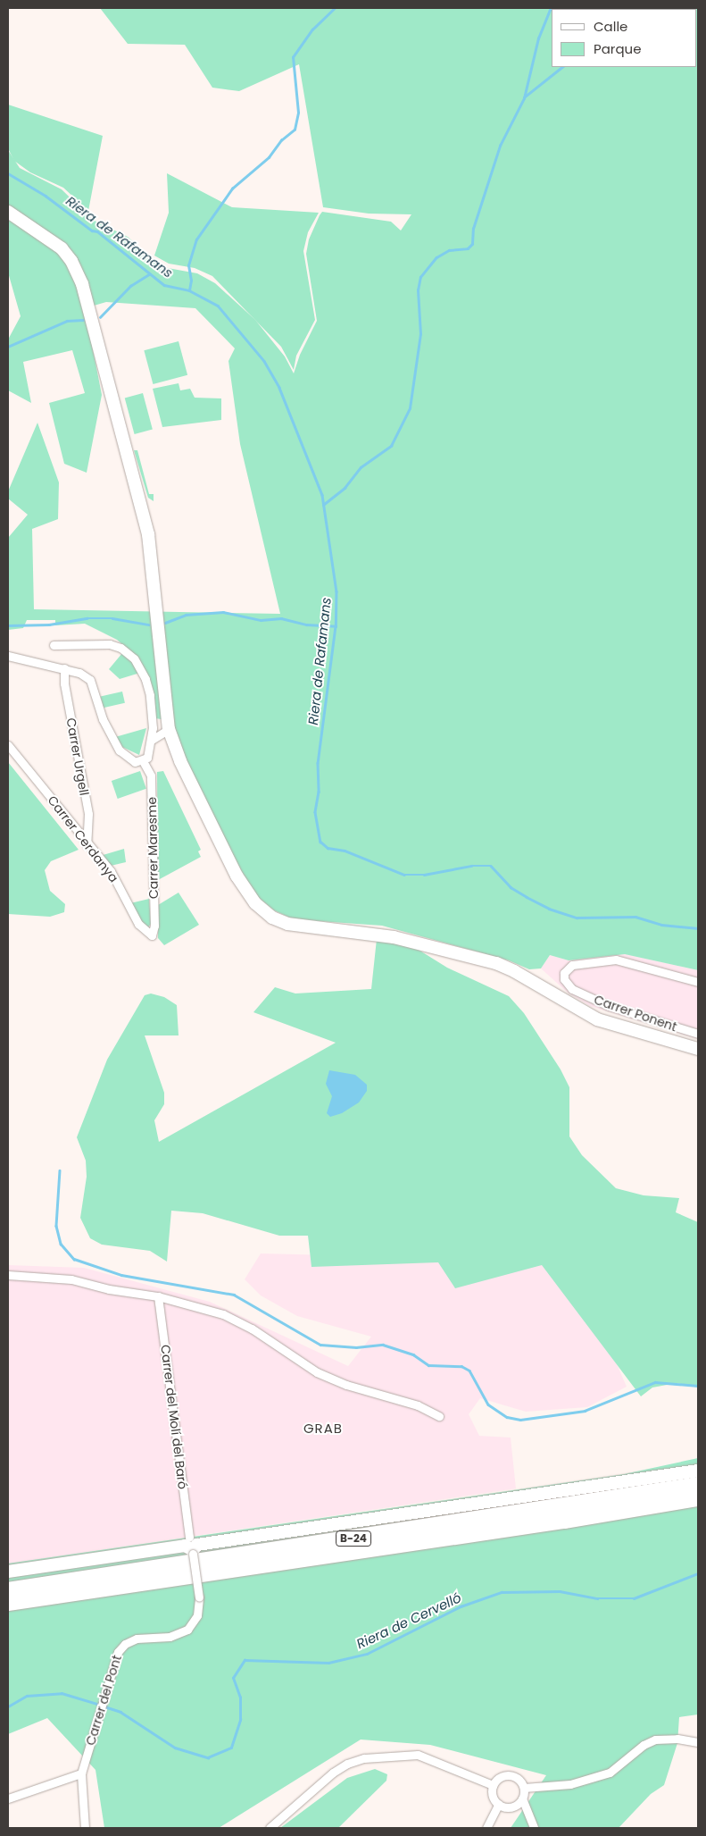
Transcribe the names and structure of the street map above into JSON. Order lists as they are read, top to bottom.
{
  "streets": {
    "highway": ["B-24"],
    "street": [
      "Carrer Urgell",
      "Carrer Cerdanya",
      "Carrer Maresme",
      "Carrer Ponent",
      "Carrer del Molí del Baró",
      "Carrer del Pont"
    ]
  },
  "crossings": [
    ["Carrer Urgell", "Carrer Cerdanya"],
    ["Carrer Cerdanya", "Carrer Maresme"],
    ["Carrer del Molí del Baró", "Carrer del Pont"]
  ],
  "districts": ["GRAB"],
  "water": ["Riera de Rafamans", "Riera de Cervelló"],
  "legend": ["Calle", "Parque"]
}
